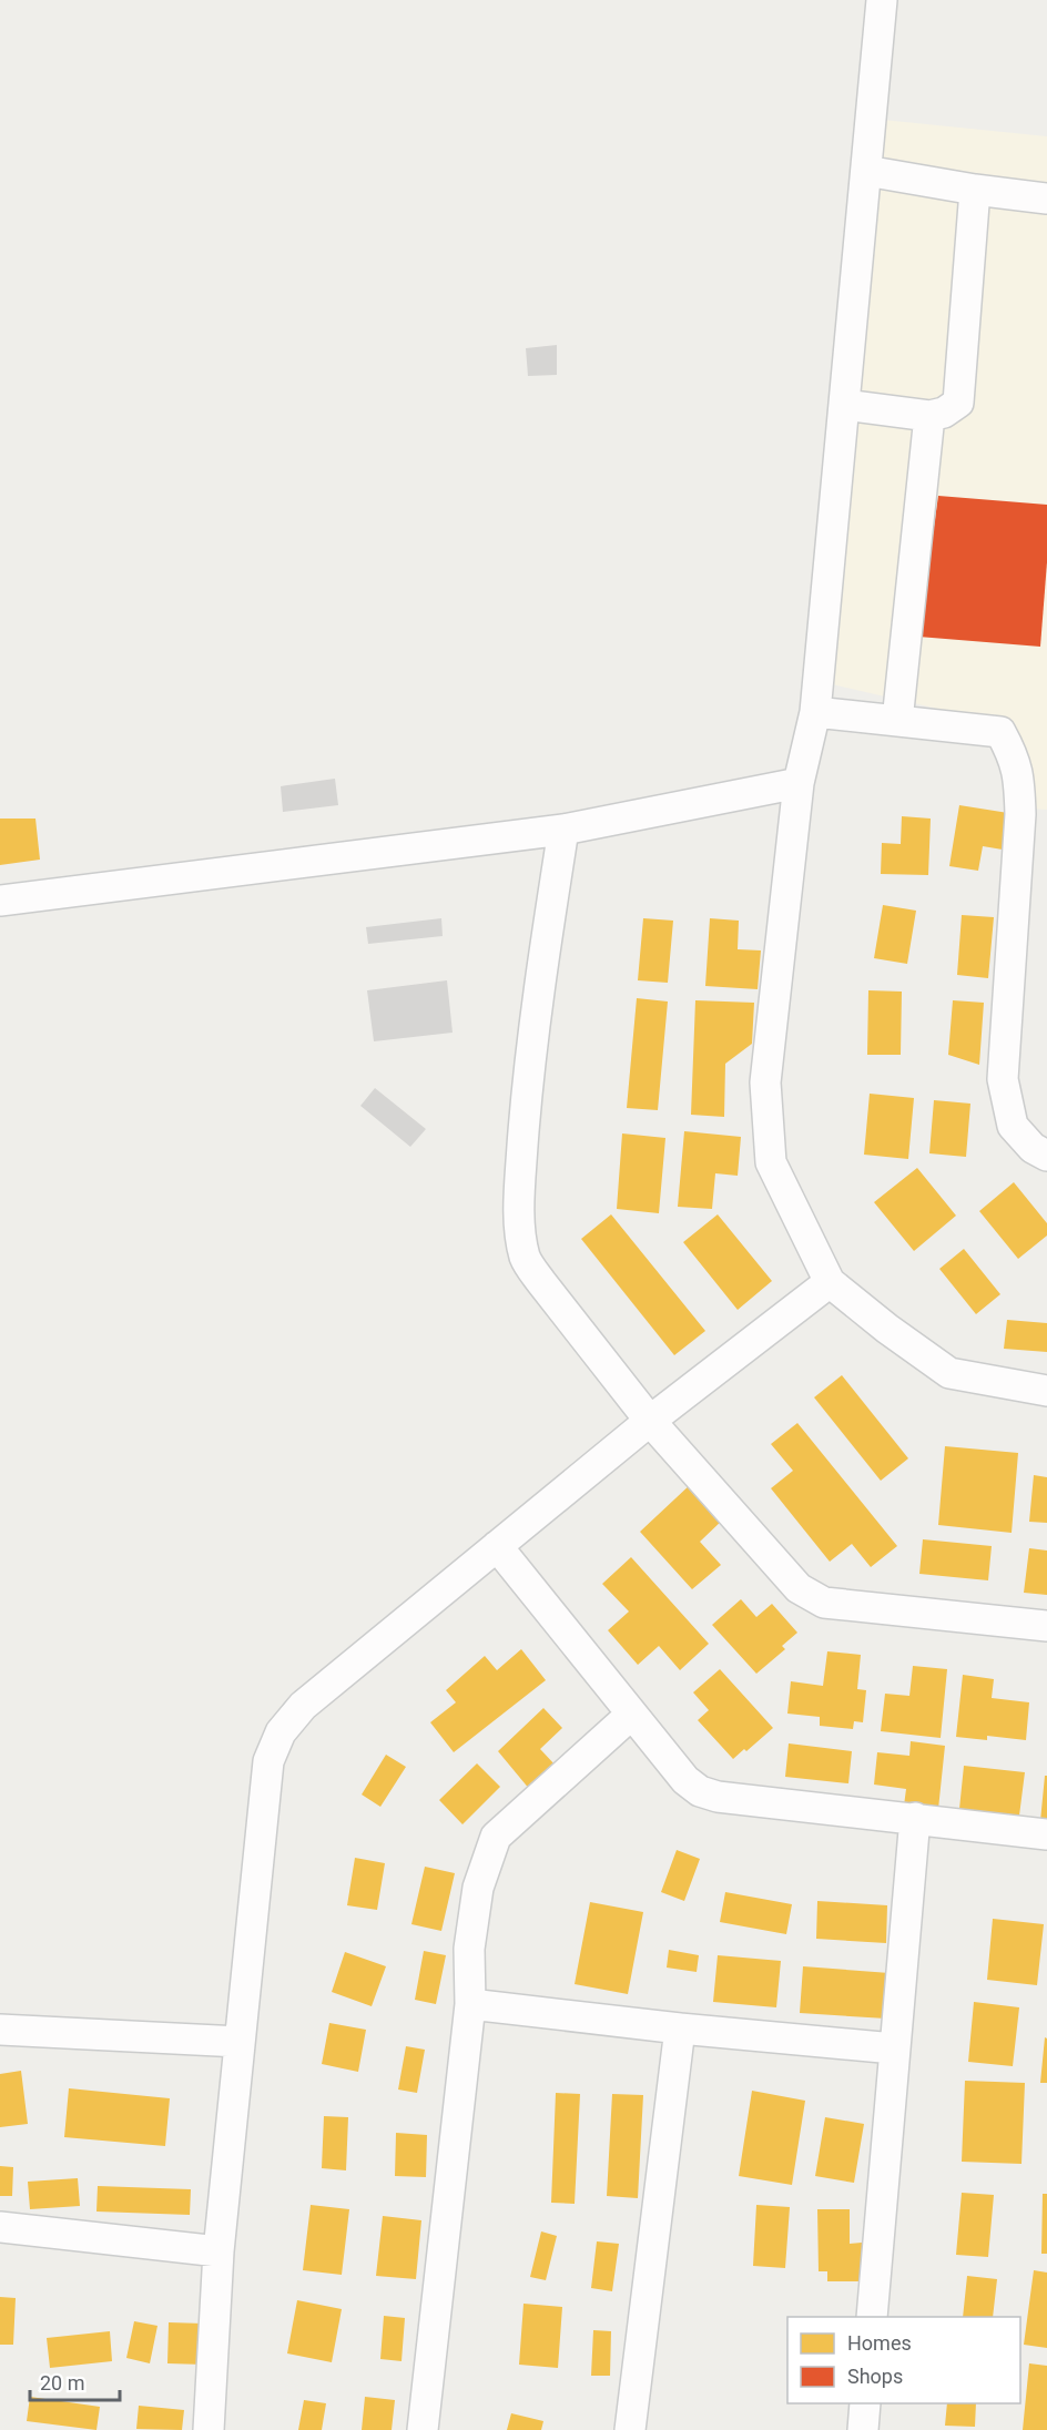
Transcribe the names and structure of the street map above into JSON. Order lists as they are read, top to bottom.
{
  "legend": ["Homes", "Shops"],
  "scale_bar": "20 m"
}
